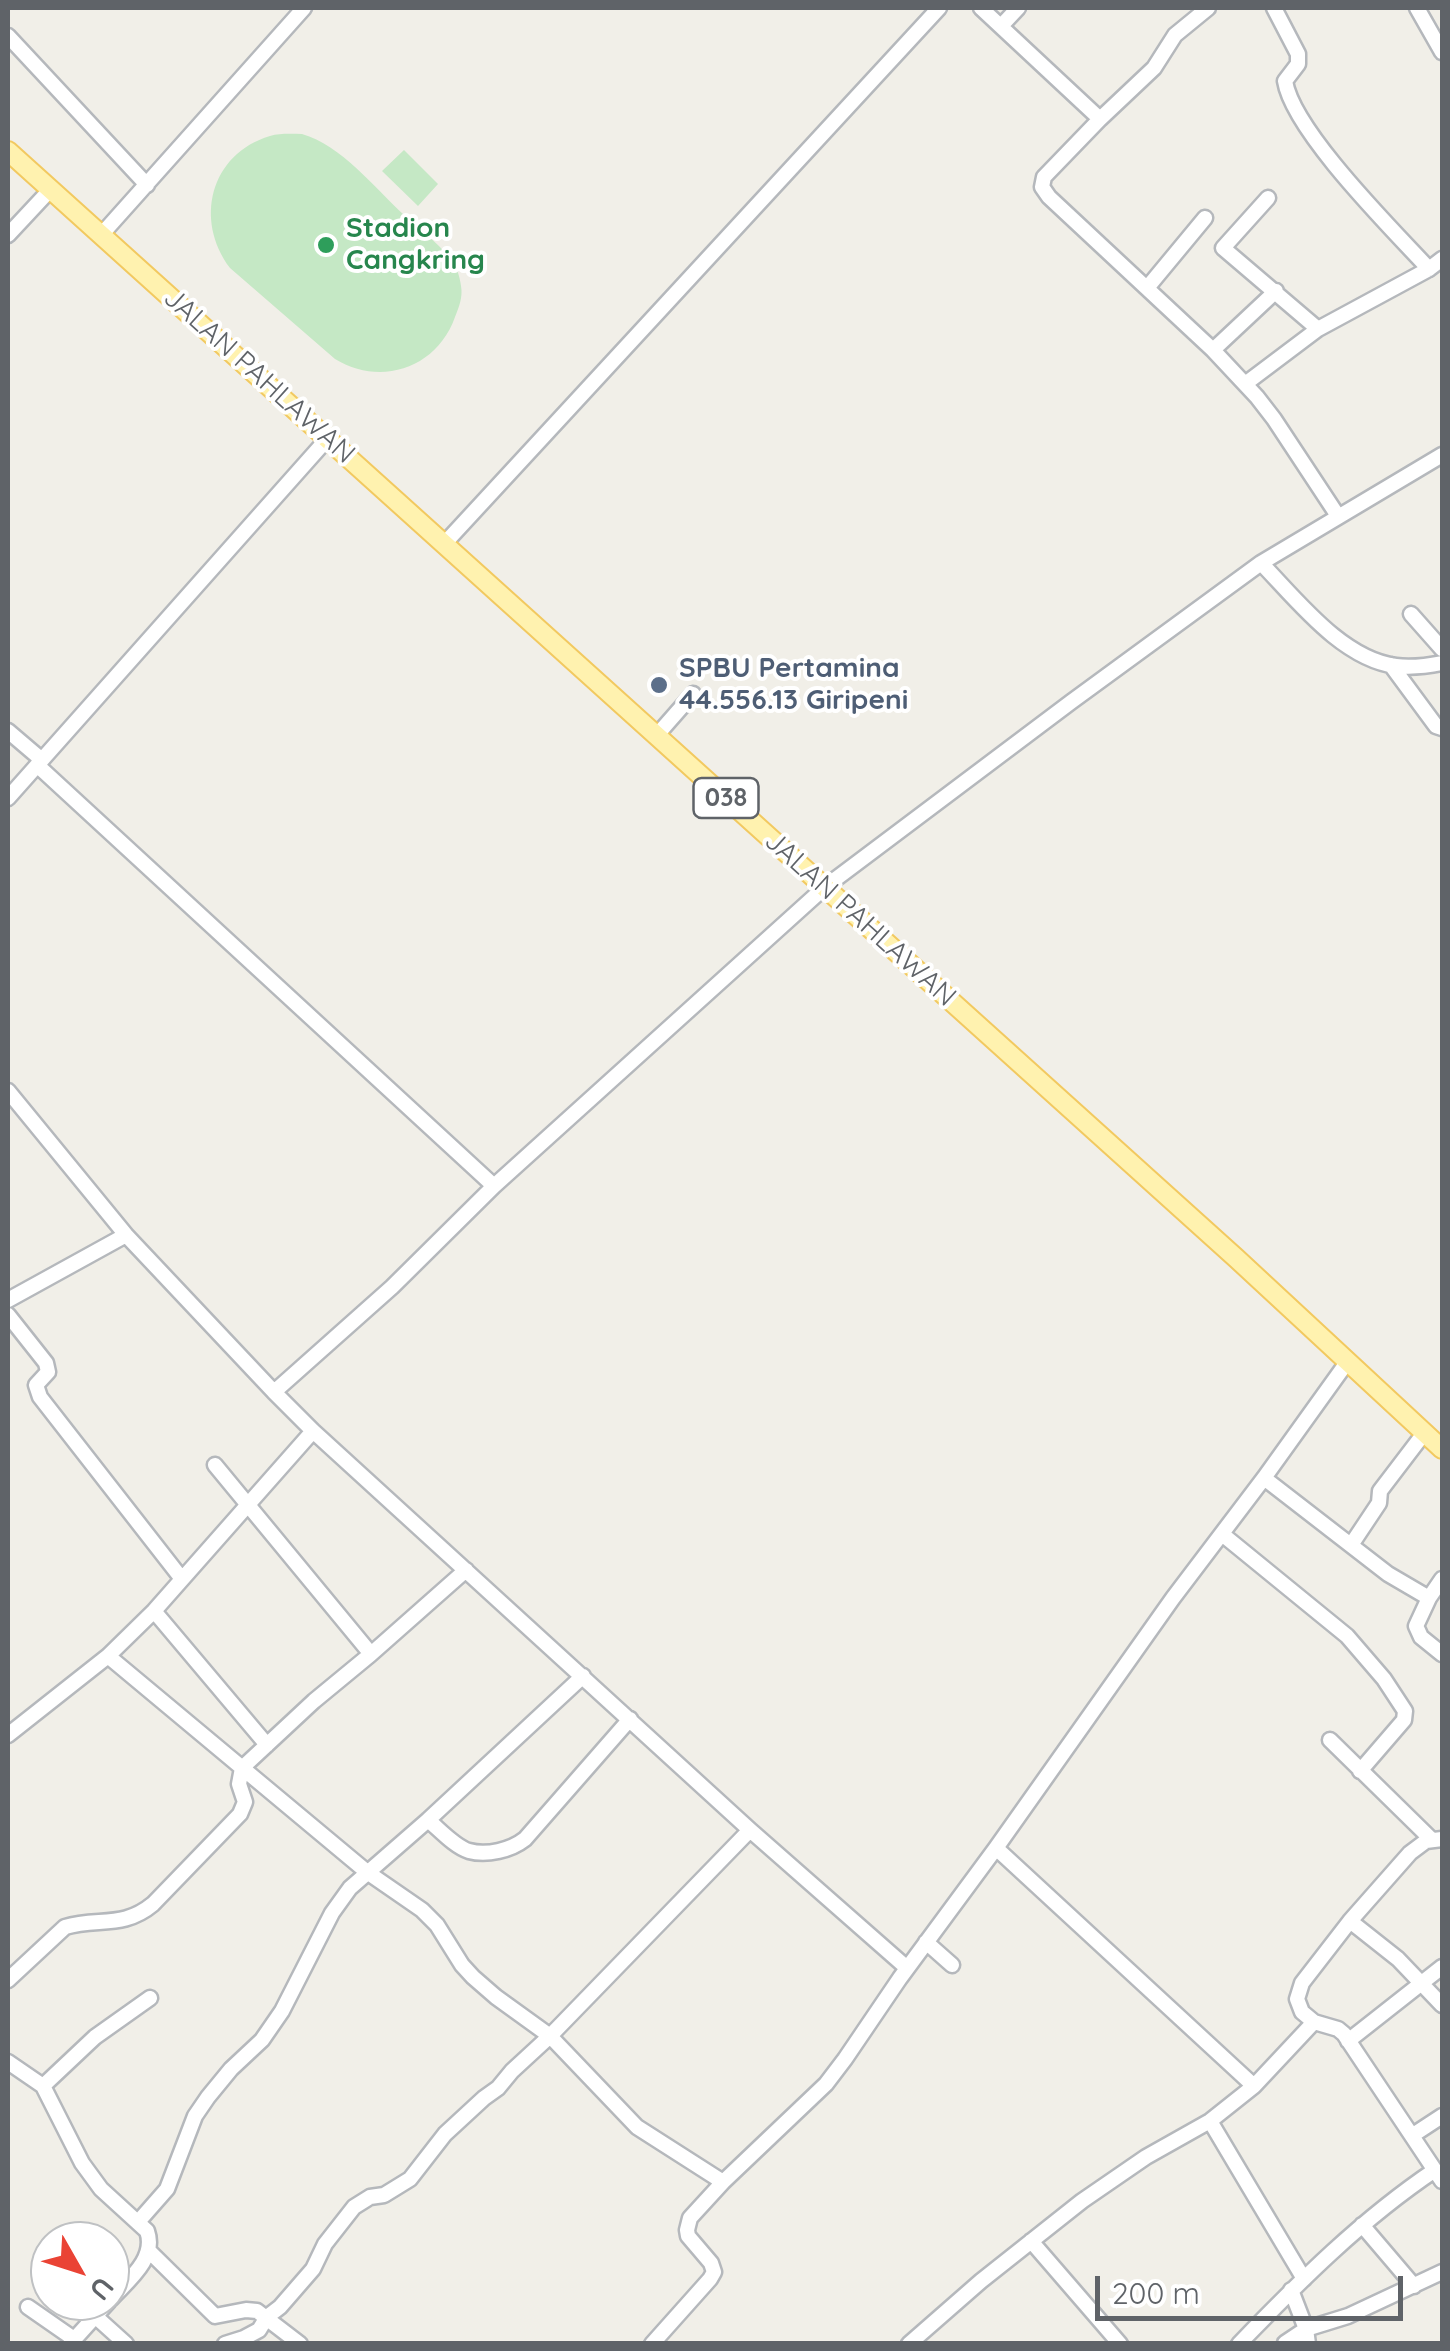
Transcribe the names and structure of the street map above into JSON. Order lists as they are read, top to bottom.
{
  "streets": {
    "main road": ["JALAN PAHLAWAN", "038"]
  },
  "places": ["Stadion Cangkring", "SPBU Pertamina 44.556.13 Giripeni"],
  "scale_bar": "200 m",
  "north": "bottom right"
}
